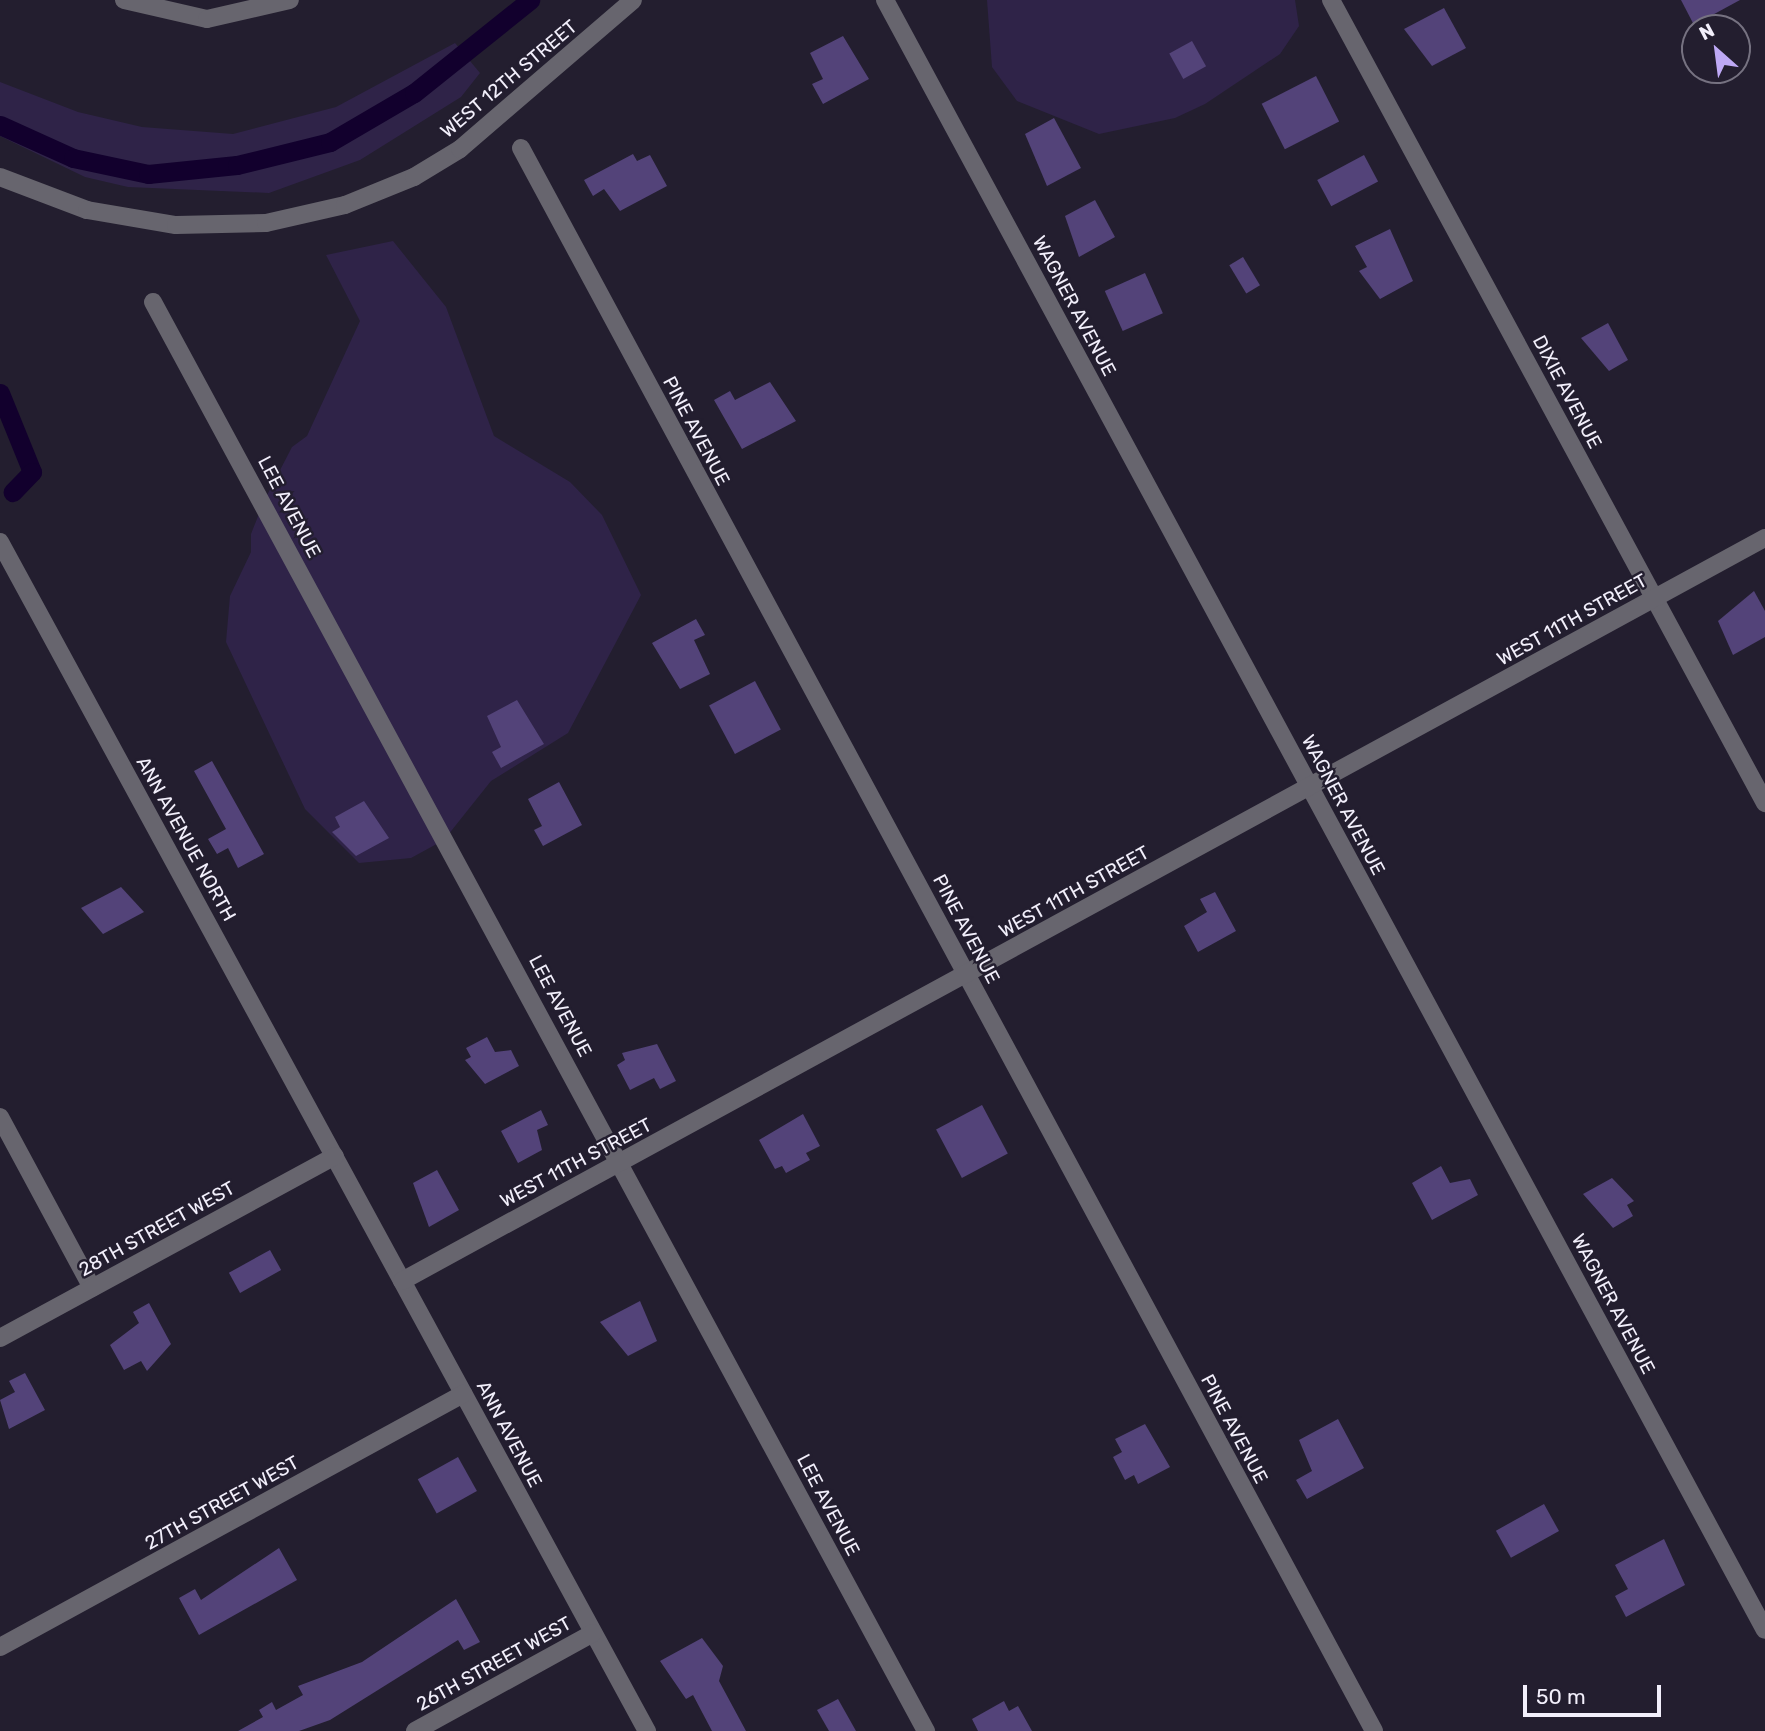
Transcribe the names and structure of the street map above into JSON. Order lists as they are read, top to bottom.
{
  "streets": {
    "street": [
      "WEST 12TH STREET",
      "WAGNER AVENUE",
      "DIXIE AVENUE",
      "PINE AVENUE",
      "LEE AVENUE",
      "WEST 11TH STREET",
      "ANN AVENUE NORTH",
      "28TH STREET WEST",
      "ANN AVENUE",
      "27TH STREET WEST",
      "26TH STREET WEST"
    ]
  },
  "crossings": [
    ["WAGNER AVENUE", "WEST 11TH STREET"],
    ["DIXIE AVENUE", "WEST 11TH STREET"],
    ["PINE AVENUE", "WEST 11TH STREET"],
    ["LEE AVENUE", "WEST 11TH STREET"],
    ["WEST 11TH STREET", "ANN AVENUE"],
    ["ANN AVENUE NORTH", "28TH STREET WEST"],
    ["ANN AVENUE NORTH", "ANN AVENUE"],
    ["28TH STREET WEST", "ANN AVENUE"],
    ["ANN AVENUE", "27TH STREET WEST"],
    ["ANN AVENUE", "26TH STREET WEST"]
  ],
  "scale_bar": "50 m",
  "north": "top left"
}
